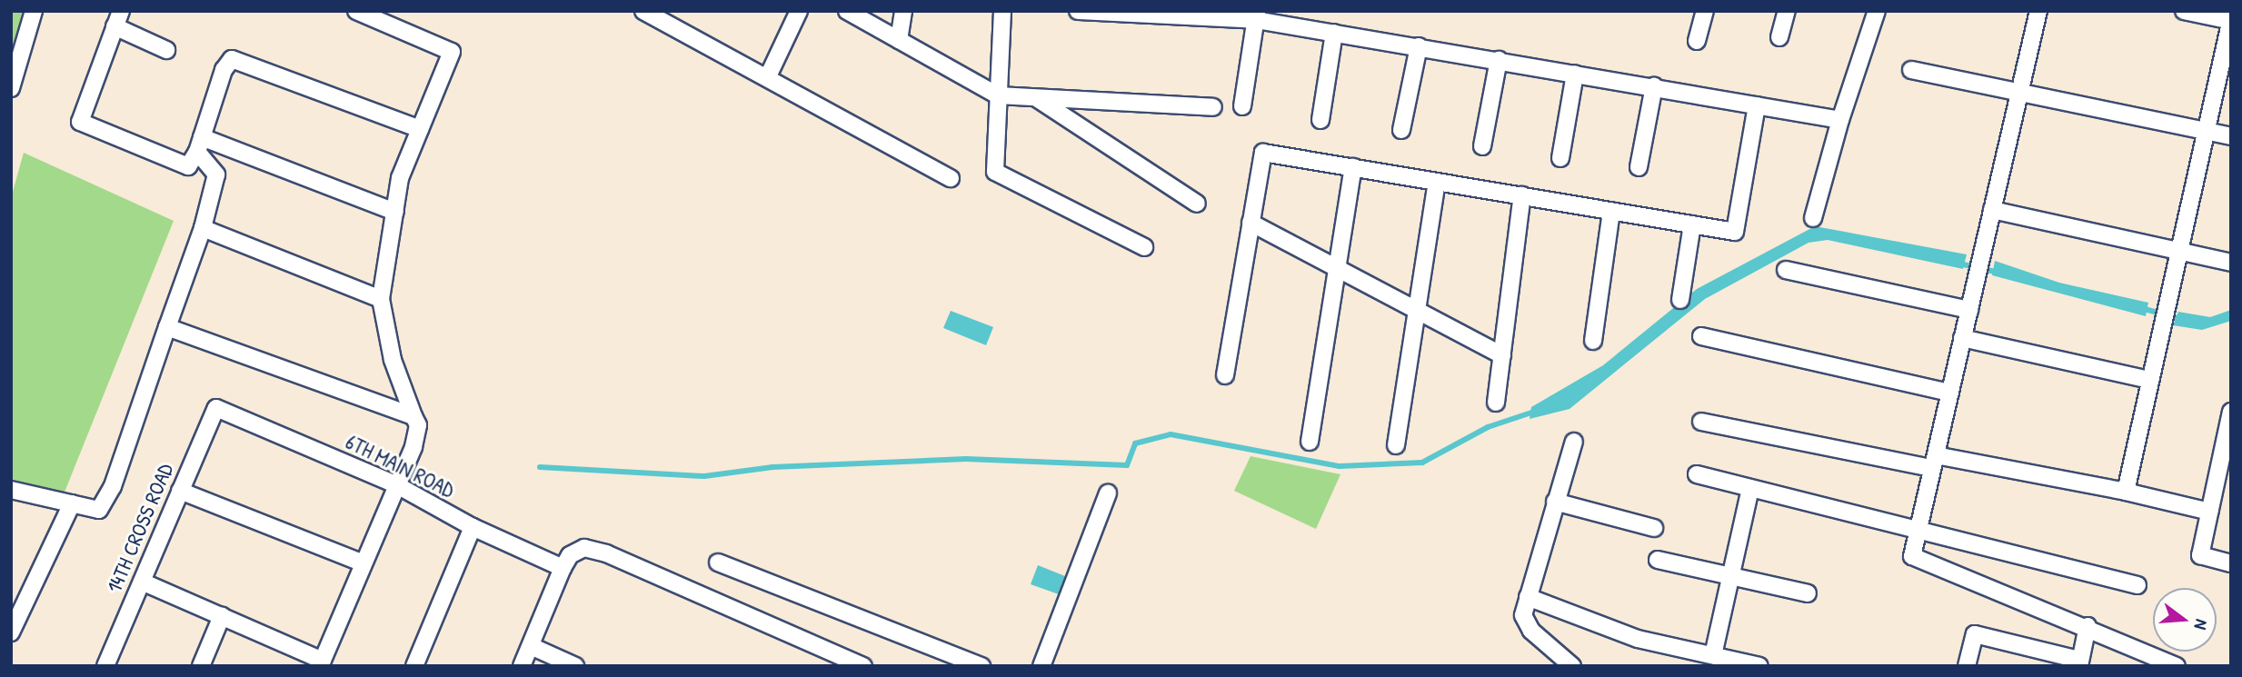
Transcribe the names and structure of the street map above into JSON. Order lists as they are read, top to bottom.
{
  "streets": {
    "street": ["6TH MAIN ROAD", "14TH CROSS ROAD"]
  },
  "crossings": [
    ["6TH MAIN ROAD", "14TH CROSS ROAD"]
  ],
  "north": "right"
}
